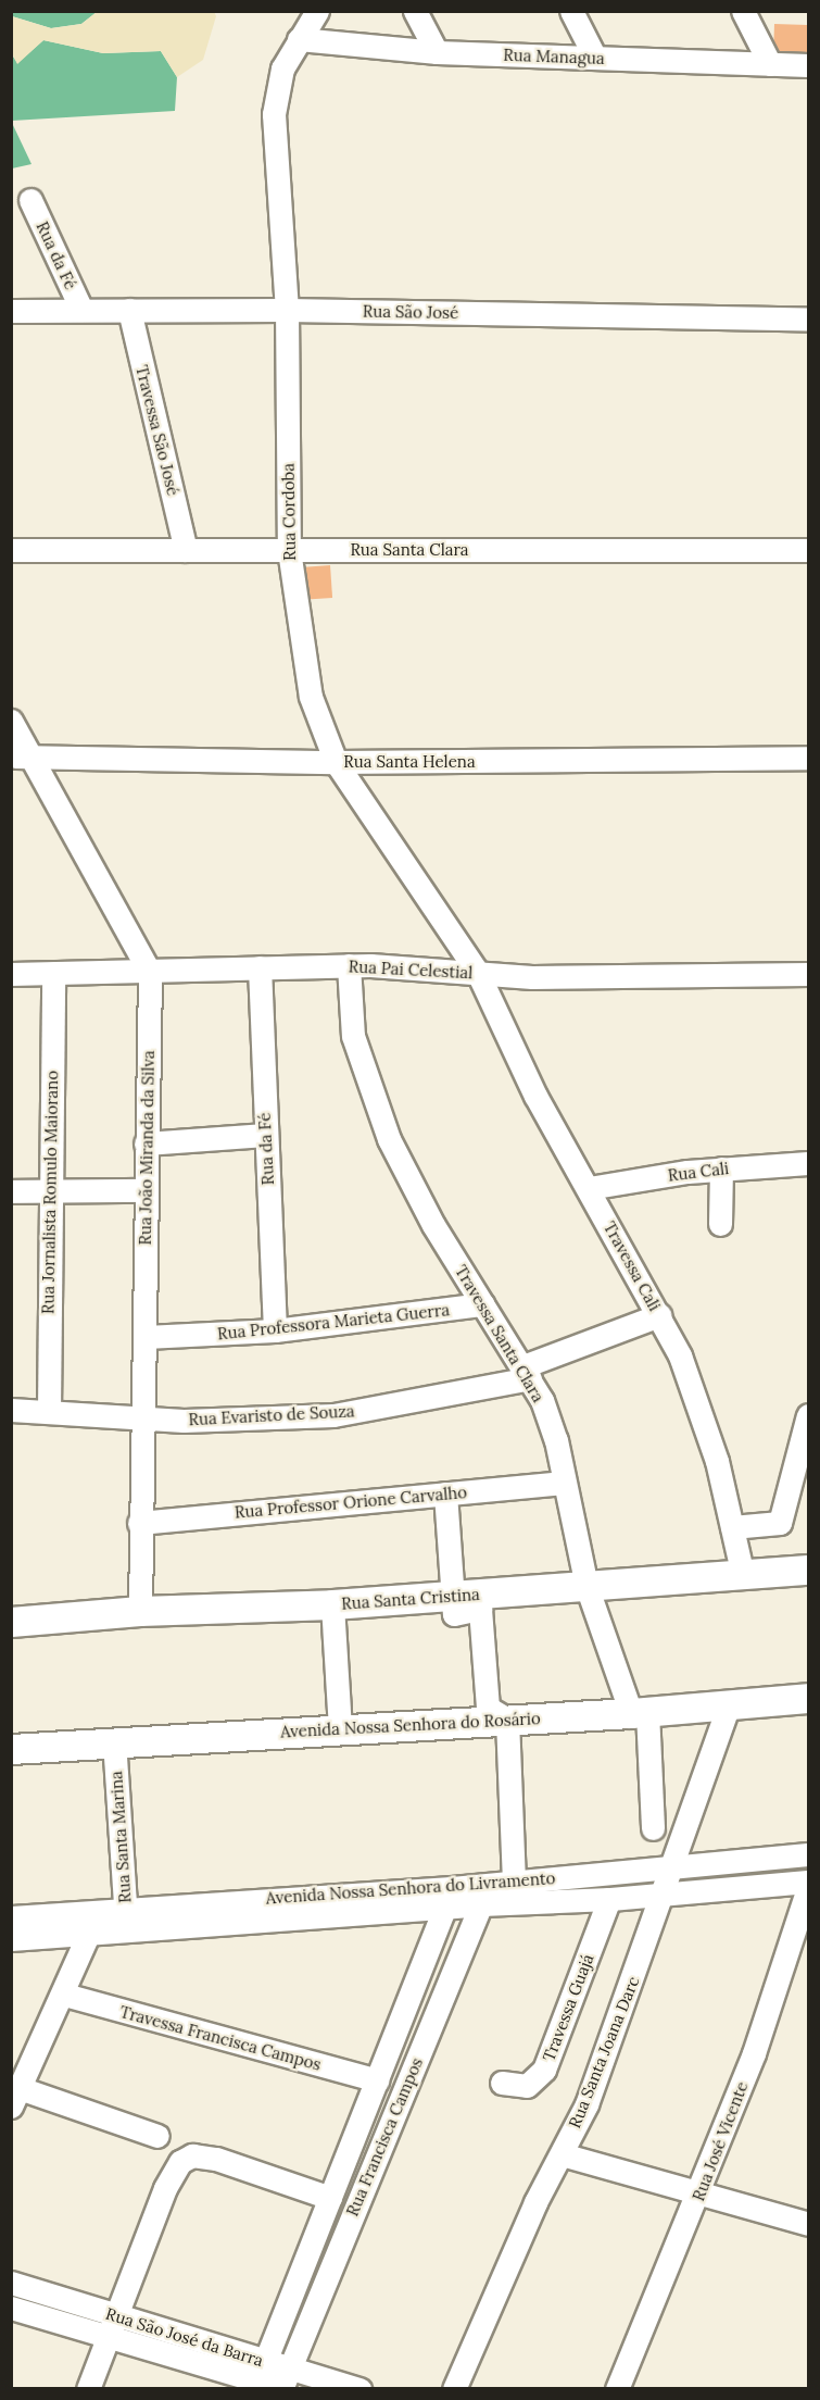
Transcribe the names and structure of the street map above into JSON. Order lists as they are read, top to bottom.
{
  "streets": {
    "main road": ["Rua Santa Cristina", "Avenida Nossa Senhora do Rosário"],
    "street": [
      "Rua Managua",
      "Rua da Fé",
      "Rua São José",
      "Travessa São José",
      "Rua Cordoba",
      "Rua Santa Clara",
      "Rua Santa Helena",
      "Rua Pai Celestial",
      "Rua João Miranda da Silva",
      "Rua Cali",
      "Rua Jornalista Romulo Maiorano",
      "Travessa Cali",
      "Rua Professora Marieta Guerra",
      "Travessa Santa Clara",
      "Rua Evaristo de Souza",
      "Rua Professor Orione Carvalho",
      "Rua Santa Marina",
      "Avenida Nossa Senhora do Livramento",
      "Travessa Guajá",
      "Travessa Francisca Campos",
      "Rua Santa Joana Darc",
      "Rua Francisca Campos",
      "Rua José Vicente",
      "Rua São José da Barra"
    ]
  },
  "crossings": [
    ["Rua Managua", "Rua Cordoba"],
    ["Rua da Fé", "Rua São José"],
    ["Rua da Fé", "Rua Pai Celestial"],
    ["Rua da Fé", "Rua Professora Marieta Guerra"],
    ["Rua São José", "Travessa São José"],
    ["Rua São José", "Rua Cordoba"],
    ["Travessa São José", "Rua Santa Clara"],
    ["Rua Cordoba", "Rua Santa Clara"],
    ["Rua Cordoba", "Rua Santa Helena"],
    ["Rua Cordoba", "Rua Pai Celestial"],
    ["Rua Cordoba", "Travessa Cali"],
    ["Rua Pai Celestial", "Rua João Miranda da Silva"],
    ["Rua Pai Celestial", "Rua Jornalista Romulo Maiorano"],
    ["Rua Pai Celestial", "Travessa Cali"],
    ["Rua Pai Celestial", "Travessa Santa Clara"],
    ["Rua João Miranda da Silva", "Rua Professora Marieta Guerra"],
    ["Rua João Miranda da Silva", "Rua Evaristo de Souza"],
    ["Rua João Miranda da Silva", "Rua Professor Orione Carvalho"],
    ["Rua João Miranda da Silva", "Rua Santa Cristina"],
    ["Rua Cali", "Travessa Cali"],
    ["Rua Jornalista Romulo Maiorano", "Rua Evaristo de Souza"],
    ["Travessa Cali", "Rua Evaristo de Souza"],
    ["Travessa Cali", "Rua Santa Cristina"],
    ["Rua Professora Marieta Guerra", "Travessa Santa Clara"],
    ["Travessa Santa Clara", "Rua Evaristo de Souza"],
    ["Travessa Santa Clara", "Rua Professor Orione Carvalho"],
    ["Travessa Santa Clara", "Rua Santa Cristina"],
    ["Travessa Santa Clara", "Avenida Nossa Senhora do Rosário"],
    ["Avenida Nossa Senhora do Rosário", "Rua Santa Marina"],
    ["Avenida Nossa Senhora do Rosário", "Rua Santa Joana Darc"],
    ["Rua Santa Marina", "Avenida Nossa Senhora do Livramento"],
    ["Avenida Nossa Senhora do Livramento", "Travessa Guajá"],
    ["Avenida Nossa Senhora do Livramento", "Rua Santa Joana Darc"],
    ["Avenida Nossa Senhora do Livramento", "Rua Francisca Campos"],
    ["Travessa Francisca Campos", "Rua Francisca Campos"],
    ["Rua Francisca Campos", "Rua São José da Barra"]
  ]
}
